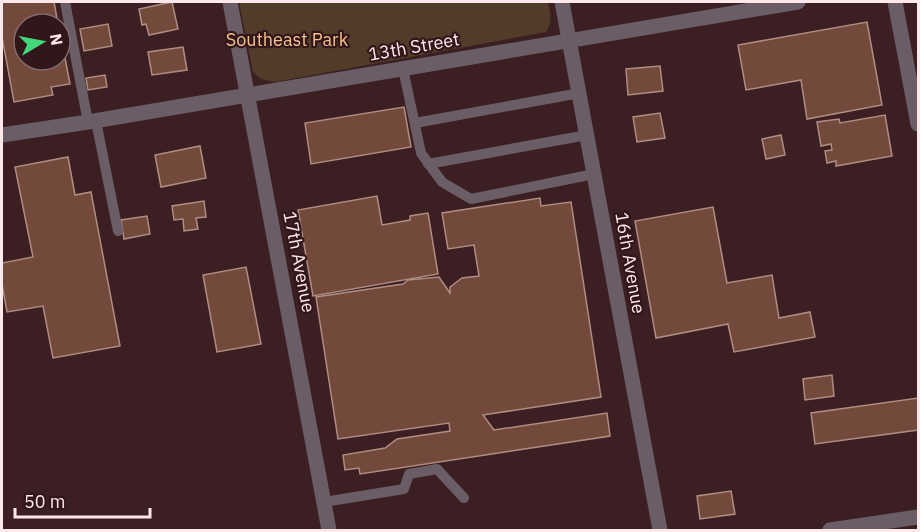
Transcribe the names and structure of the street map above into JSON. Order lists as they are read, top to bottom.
{
  "streets": {
    "street": ["13th Street", "17th Avenue", "16th Avenue"]
  },
  "crossings": [
    ["13th Street", "17th Avenue"],
    ["13th Street", "16th Avenue"]
  ],
  "parks": ["Southeast Park"],
  "scale_bar": "50 m",
  "north": "right"
}
